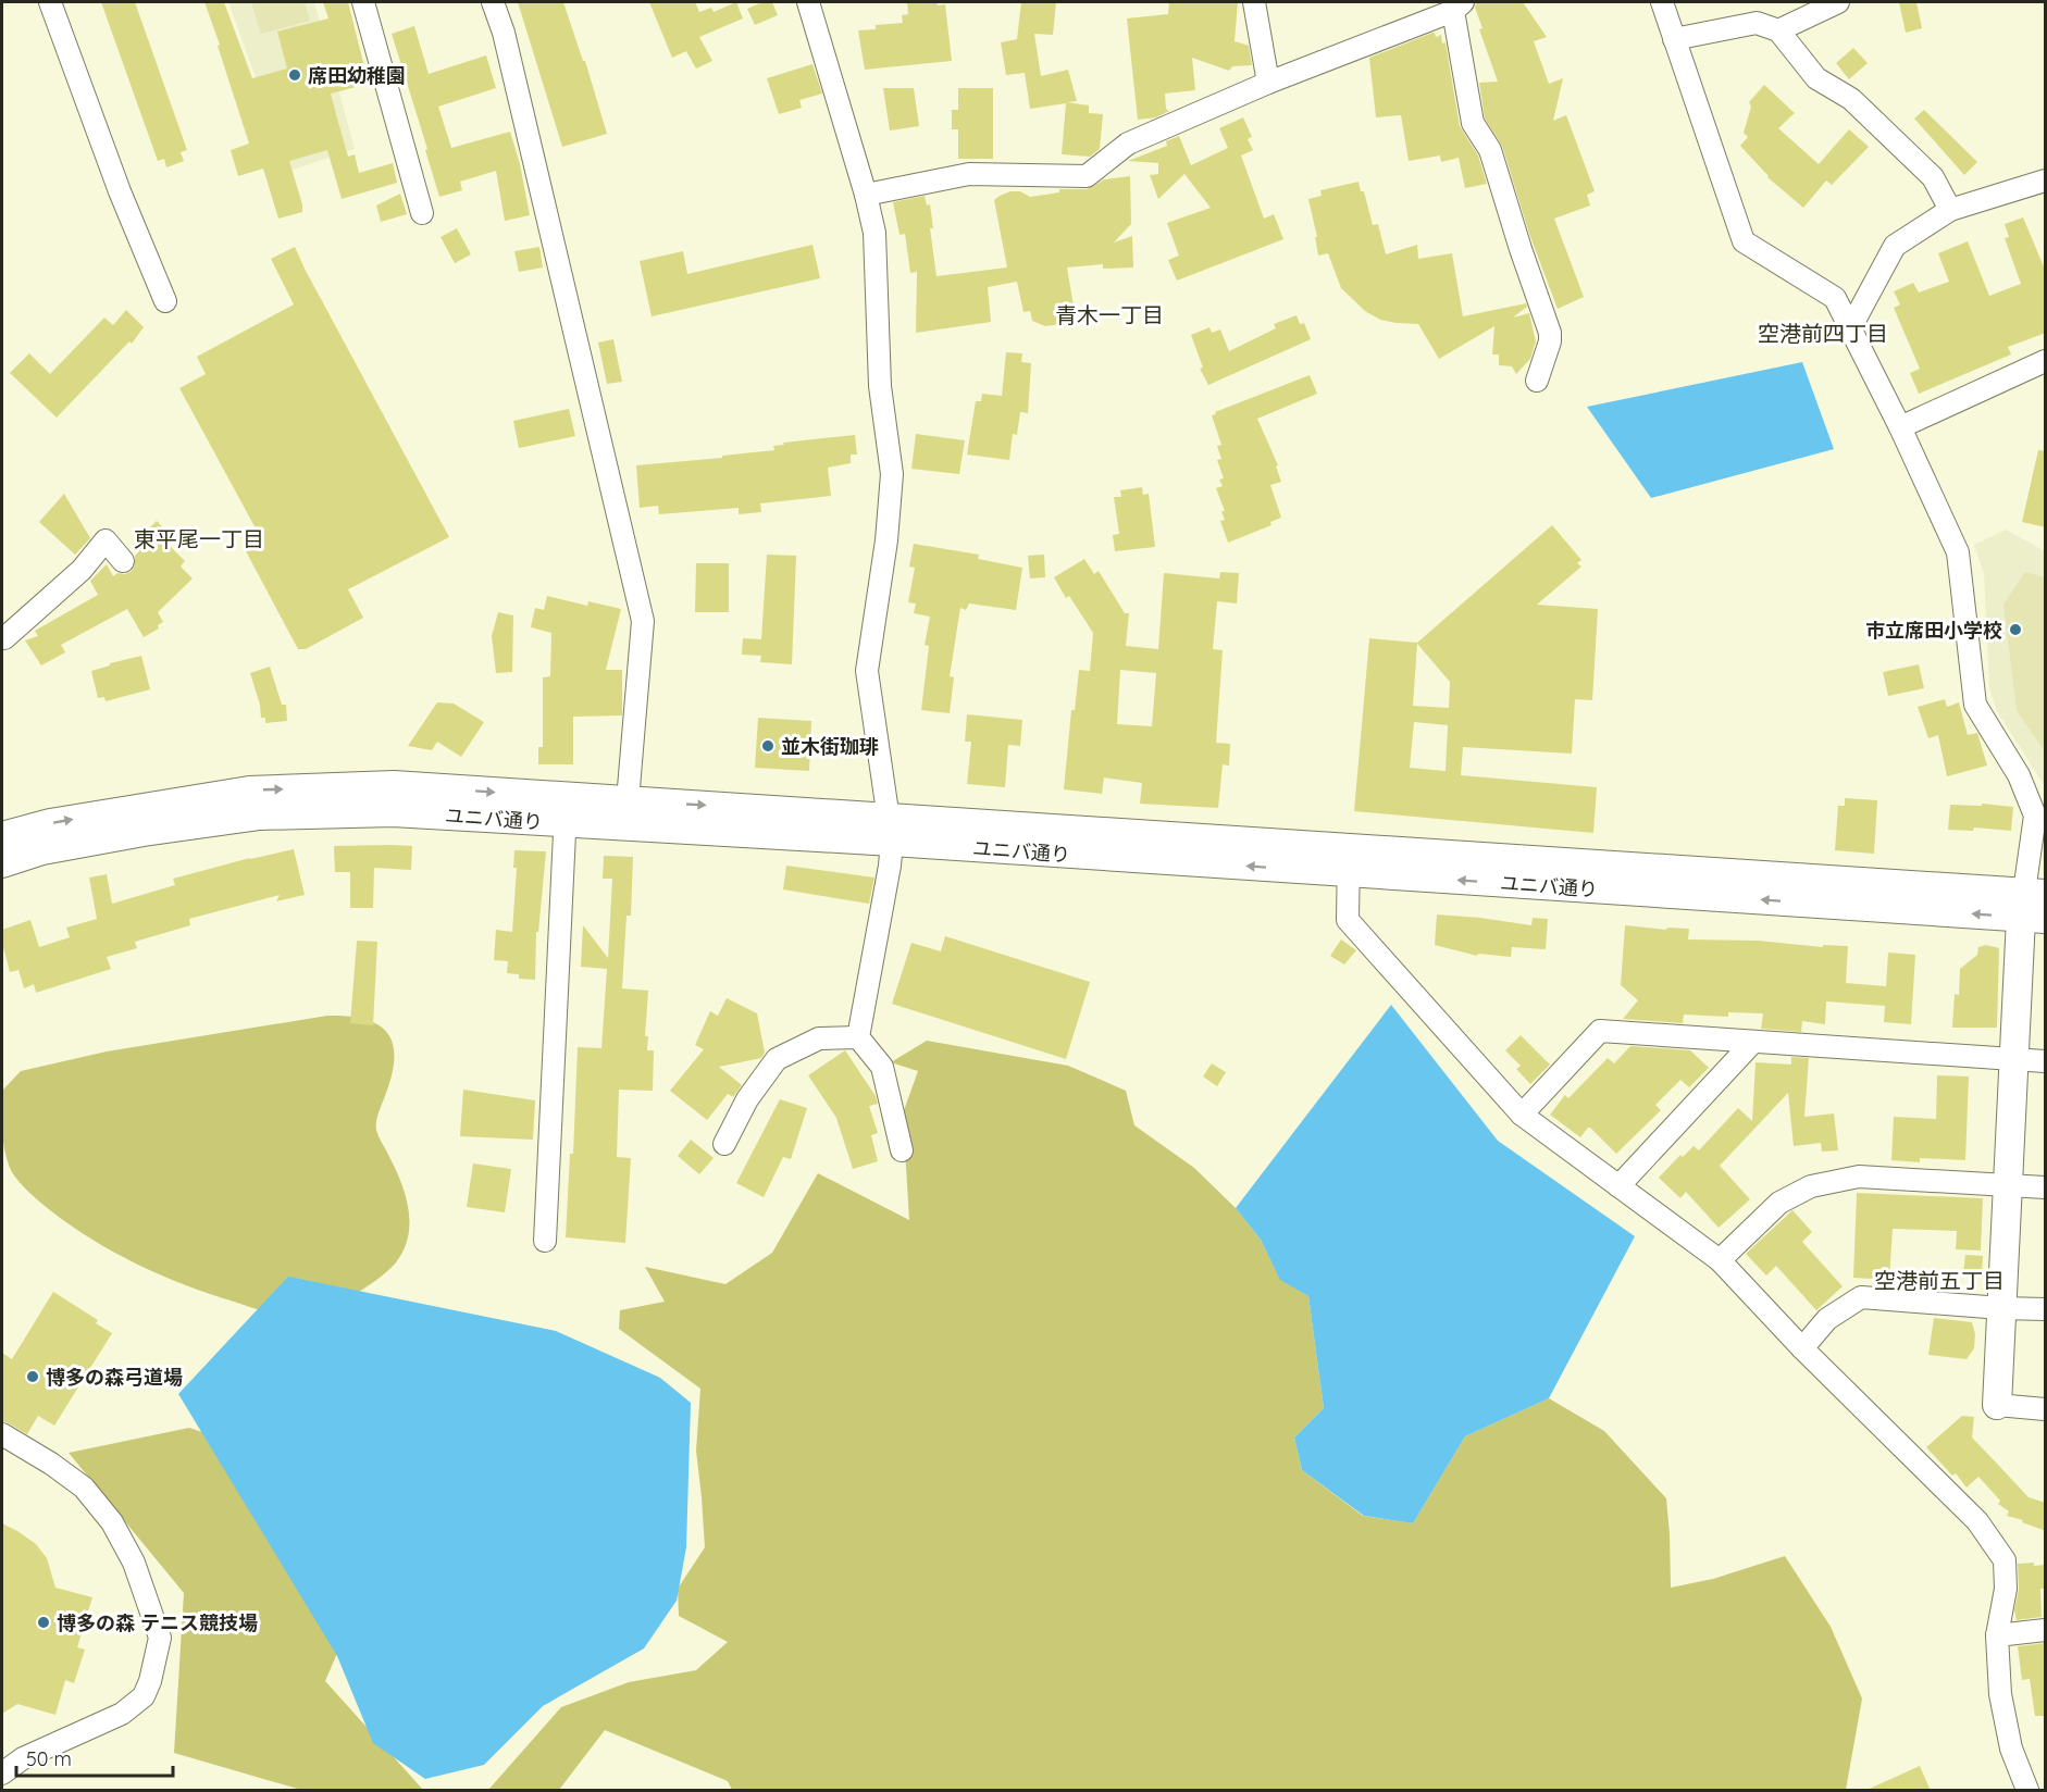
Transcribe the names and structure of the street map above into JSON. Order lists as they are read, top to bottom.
{
  "streets": {
    "street": ["ユニバ通り"]
  },
  "districts": [
    "青木一丁目",
    "空港前四丁目",
    "東平尾一丁目",
    "空港前五丁目"
  ],
  "places": [
    "席田幼稚園",
    "市立席田小学校",
    "並木街珈琲",
    "博多の森弓道場",
    "博多の森 テニス競技場"
  ],
  "scale_bar": "50 m"
}
